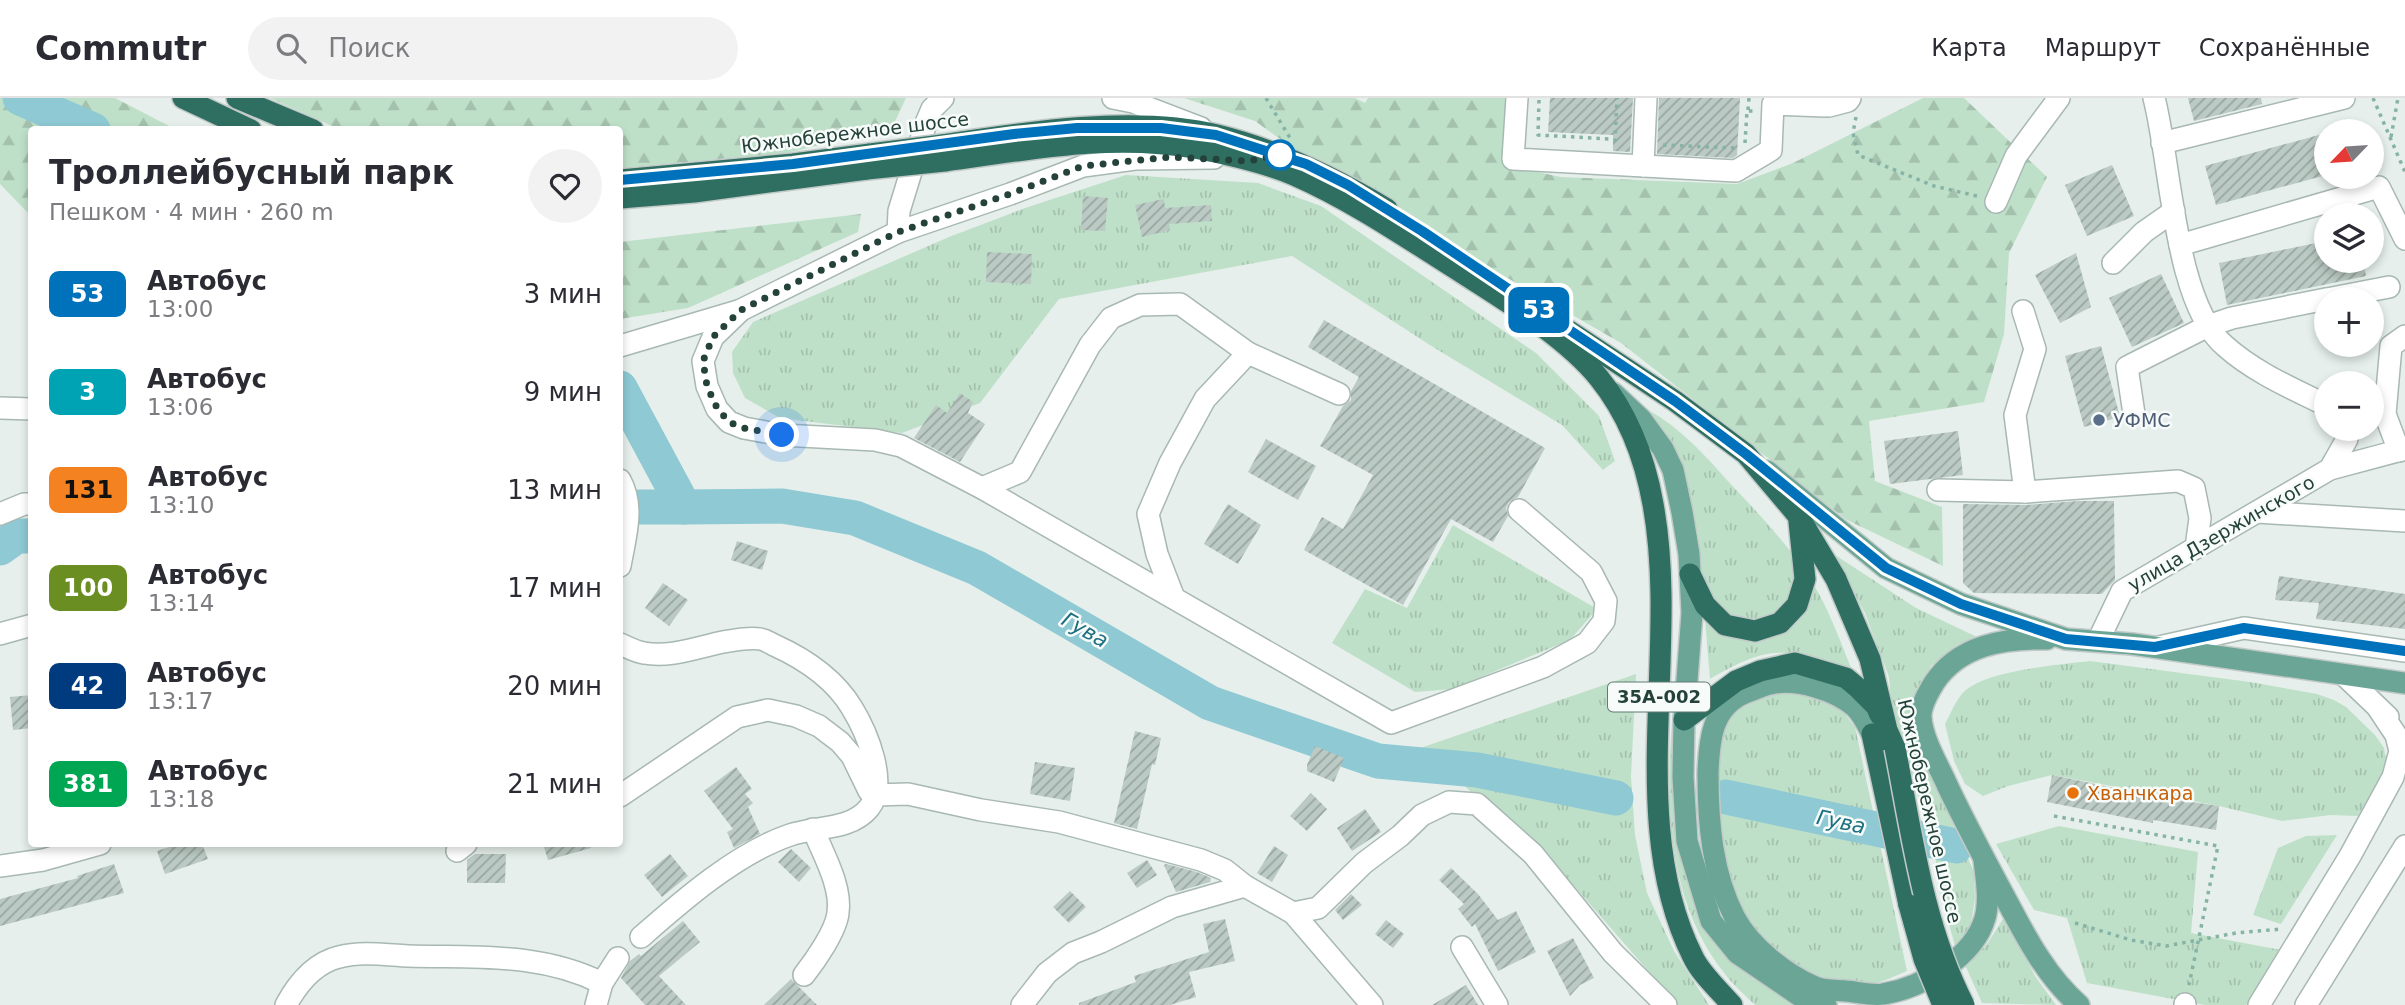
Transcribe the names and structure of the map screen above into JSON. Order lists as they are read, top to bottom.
{
  "streets": {
    "highway": ["Южнобережное шоссе", "35А-002"],
    "street": ["улица Дзержинского"]
  },
  "water": ["Гува"],
  "places": ["УФМС", "Хванчкара"],
  "lines": ["bus line 53"],
  "north": "bottom left",
  "page": {
    "header": "Commutr",
    "search": "Поиск",
    "nav": ["Карта", "Маршрут", "Сохранённые"],
    "on_map": "53",
    "map_buttons": ["+", "−"],
    "heading": ["Троллейбусный парк", "Пешком · 4 мин · 260 m"],
    "list": [
      {
        "mark": "53",
        "name": "Автобус",
        "note": "13:00",
        "value": "3 мин"
      },
      {
        "mark": "3",
        "name": "Автобус",
        "note": "13:06",
        "value": "9 мин"
      },
      {
        "mark": "131",
        "name": "Автобус",
        "note": "13:10",
        "value": "13 мин"
      },
      {
        "mark": "100",
        "name": "Автобус",
        "note": "13:14",
        "value": "17 мин"
      },
      {
        "mark": "42",
        "name": "Автобус",
        "note": "13:17",
        "value": "20 мин"
      },
      {
        "mark": "381",
        "name": "Автобус",
        "note": "13:18",
        "value": "21 мин"
      }
    ]
  }
}
